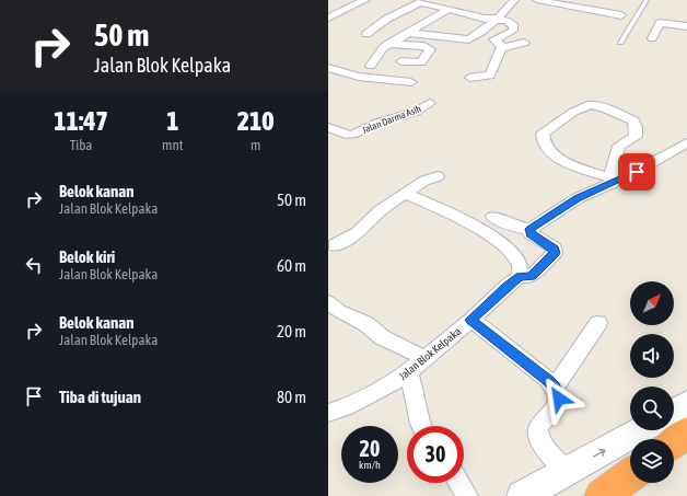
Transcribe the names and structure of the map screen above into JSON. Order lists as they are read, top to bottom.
{
  "streets": {
    "street": ["Jalan Darma Asih", "Jalan Blok Kelpaka"]
  },
  "north": "top right",
  "page": {
    "turn": ["50 m", "Jalan Blok Kelpaka"],
    "eta": [
      "11:47",
      "Tiba",
      "1",
      "mnt",
      "210",
      "m"
    ],
    "list": [
      {
        "name": "Belok kanan",
        "note": "Jalan Blok Kelpaka",
        "value": "50 m"
      },
      {
        "name": "Belok kiri",
        "note": "Jalan Blok Kelpaka",
        "value": "60 m"
      },
      {
        "name": "Belok kanan",
        "note": "Jalan Blok Kelpaka",
        "value": "20 m"
      },
      {
        "name": "Tiba di tujuan",
        "value": "80 m"
      }
    ],
    "speed": "20 km/h",
    "limit": "30"
  }
}
